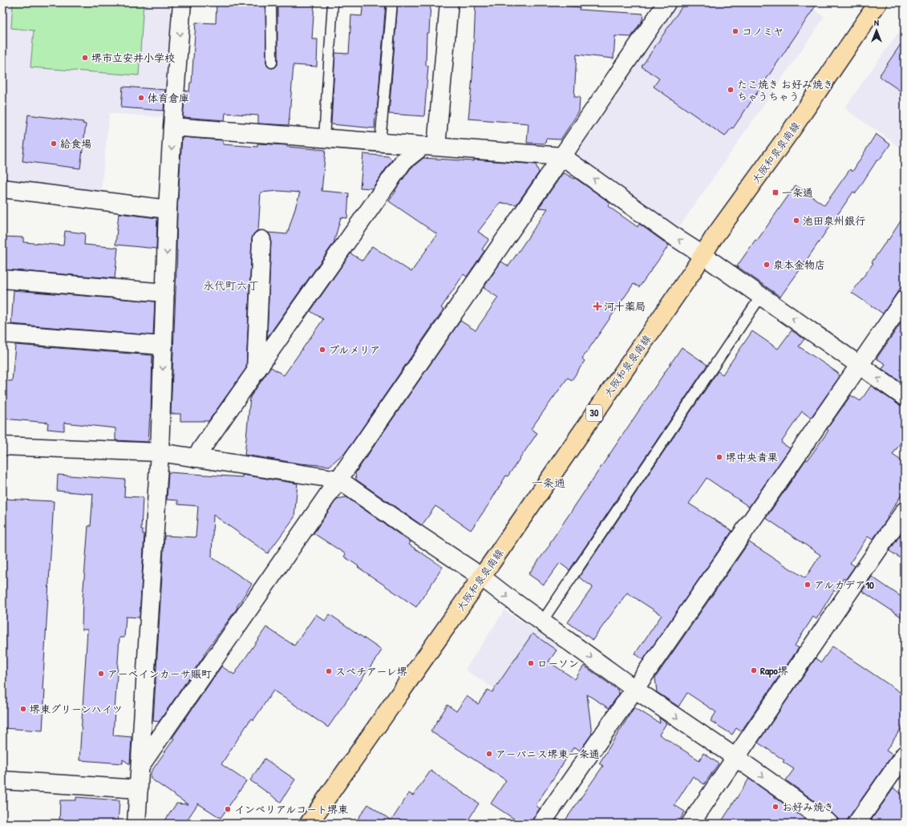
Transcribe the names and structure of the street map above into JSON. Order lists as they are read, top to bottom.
{
  "streets": {
    "main road": ["大阪和泉泉南線", "30"]
  },
  "districts": ["永代町六丁", "一条通"],
  "places": {
    "other": [
      "コノミヤ",
      "堺市立安井小学校",
      "たこ焼き お好み焼き ちゃうちゃう",
      "体育倉庫",
      "給食場",
      "池田泉州銀行",
      "泉本金物店",
      "プルメリア",
      "堺中央青果",
      "アルカデア10",
      "ローソン",
      "Rapo堺",
      "スペチアーレ堺",
      "アーベインカーサ賑町",
      "堺東グリーンハイツ",
      "アーバニス堺東一条通",
      "お好み焼き",
      "インペリアルコート堺東"
    ],
    "transit": ["一条通"],
    "health": ["河十薬局"]
  },
  "north": "top"
}
